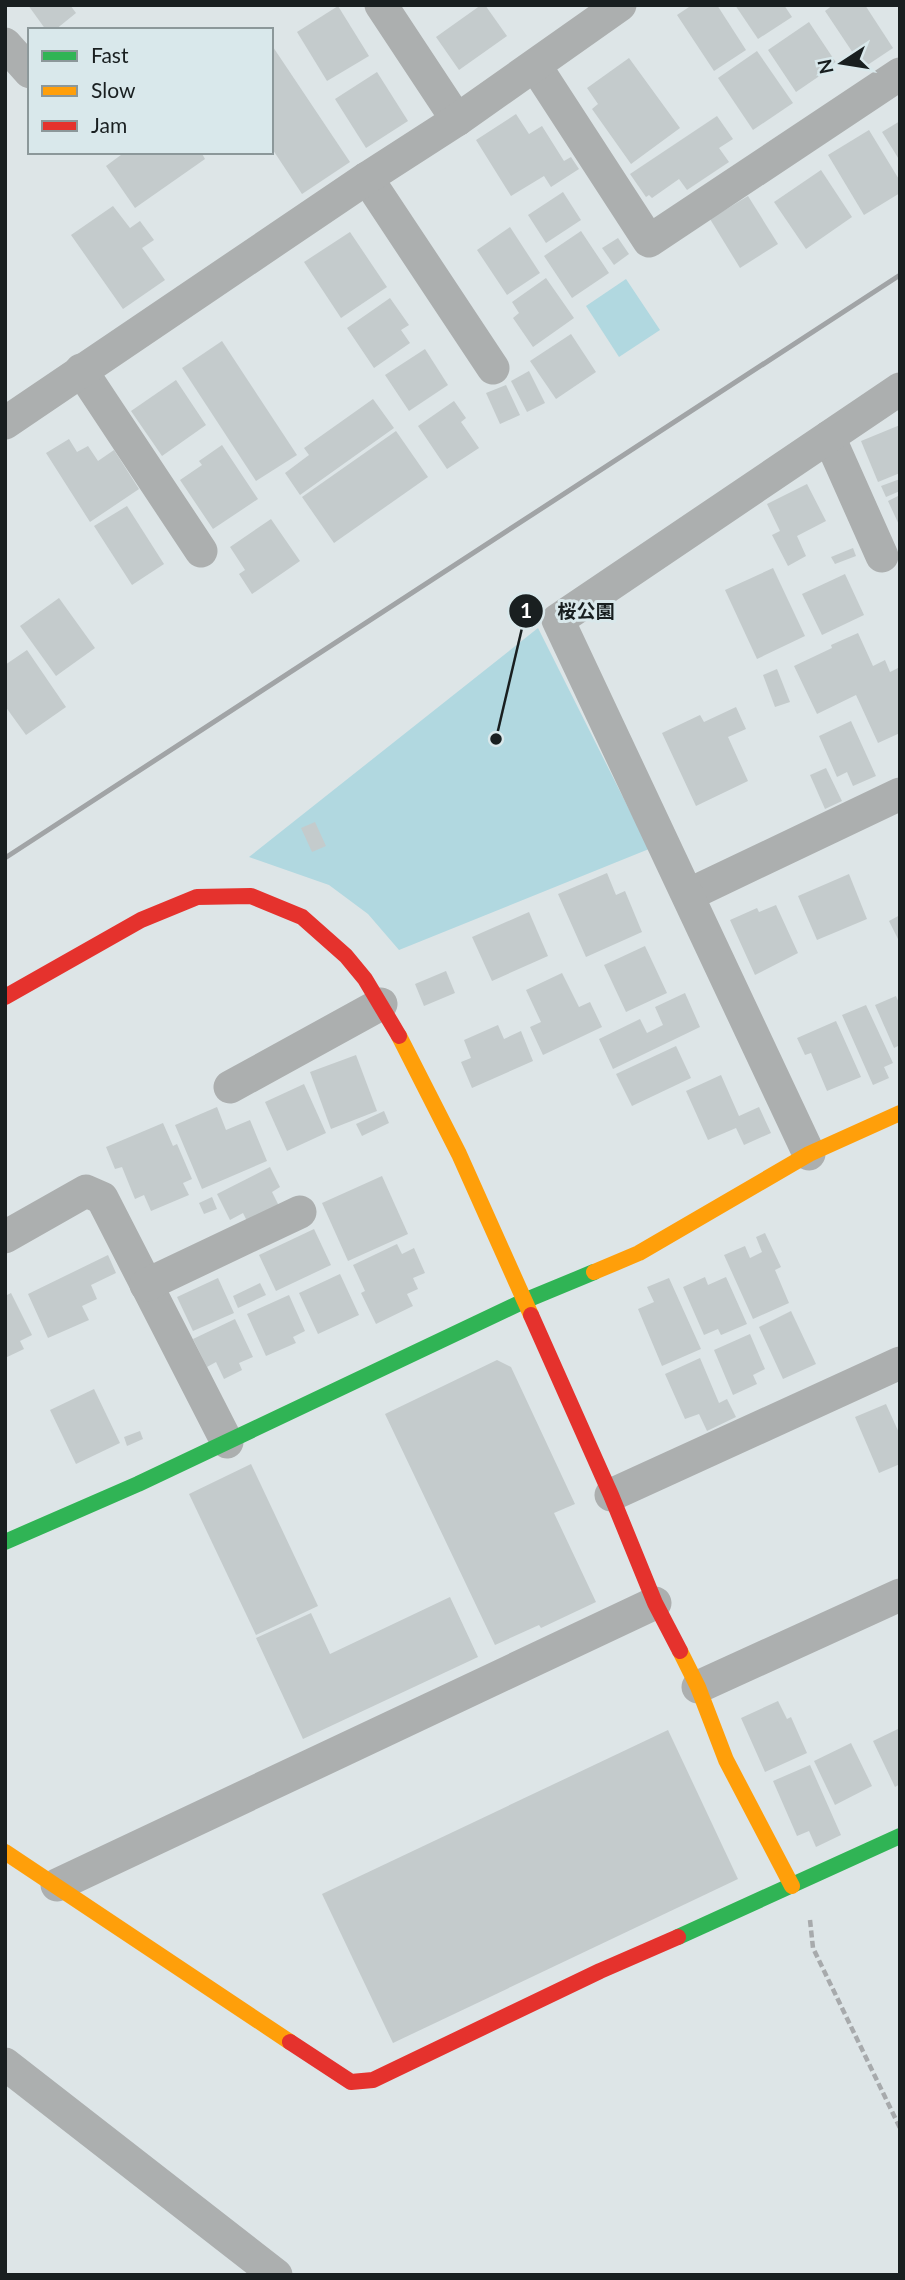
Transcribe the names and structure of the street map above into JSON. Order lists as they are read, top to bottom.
{
  "places": ["桜公園"],
  "legend": ["Fast", "Slow", "Jam"],
  "north": "left"
}
